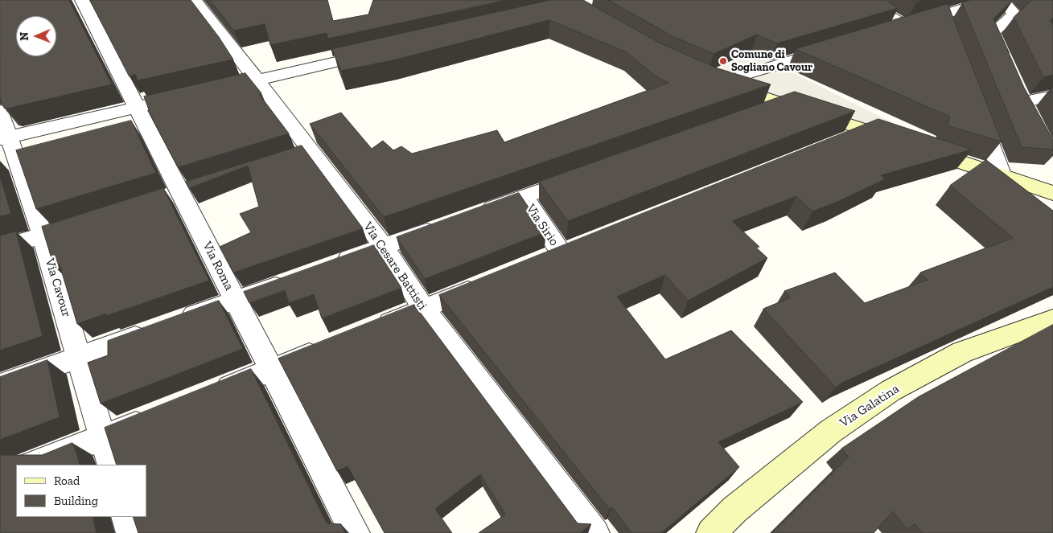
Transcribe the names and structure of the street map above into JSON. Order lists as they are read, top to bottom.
{
  "streets": {
    "street": [
      "Via Sirio",
      "Via Roma",
      "Via Cesare Battisti",
      "Via Cavour",
      "Via Galatina"
    ]
  },
  "places": ["Comune di Sogliano Cavour"],
  "legend": ["Road", "Building"],
  "north": "left"
}
